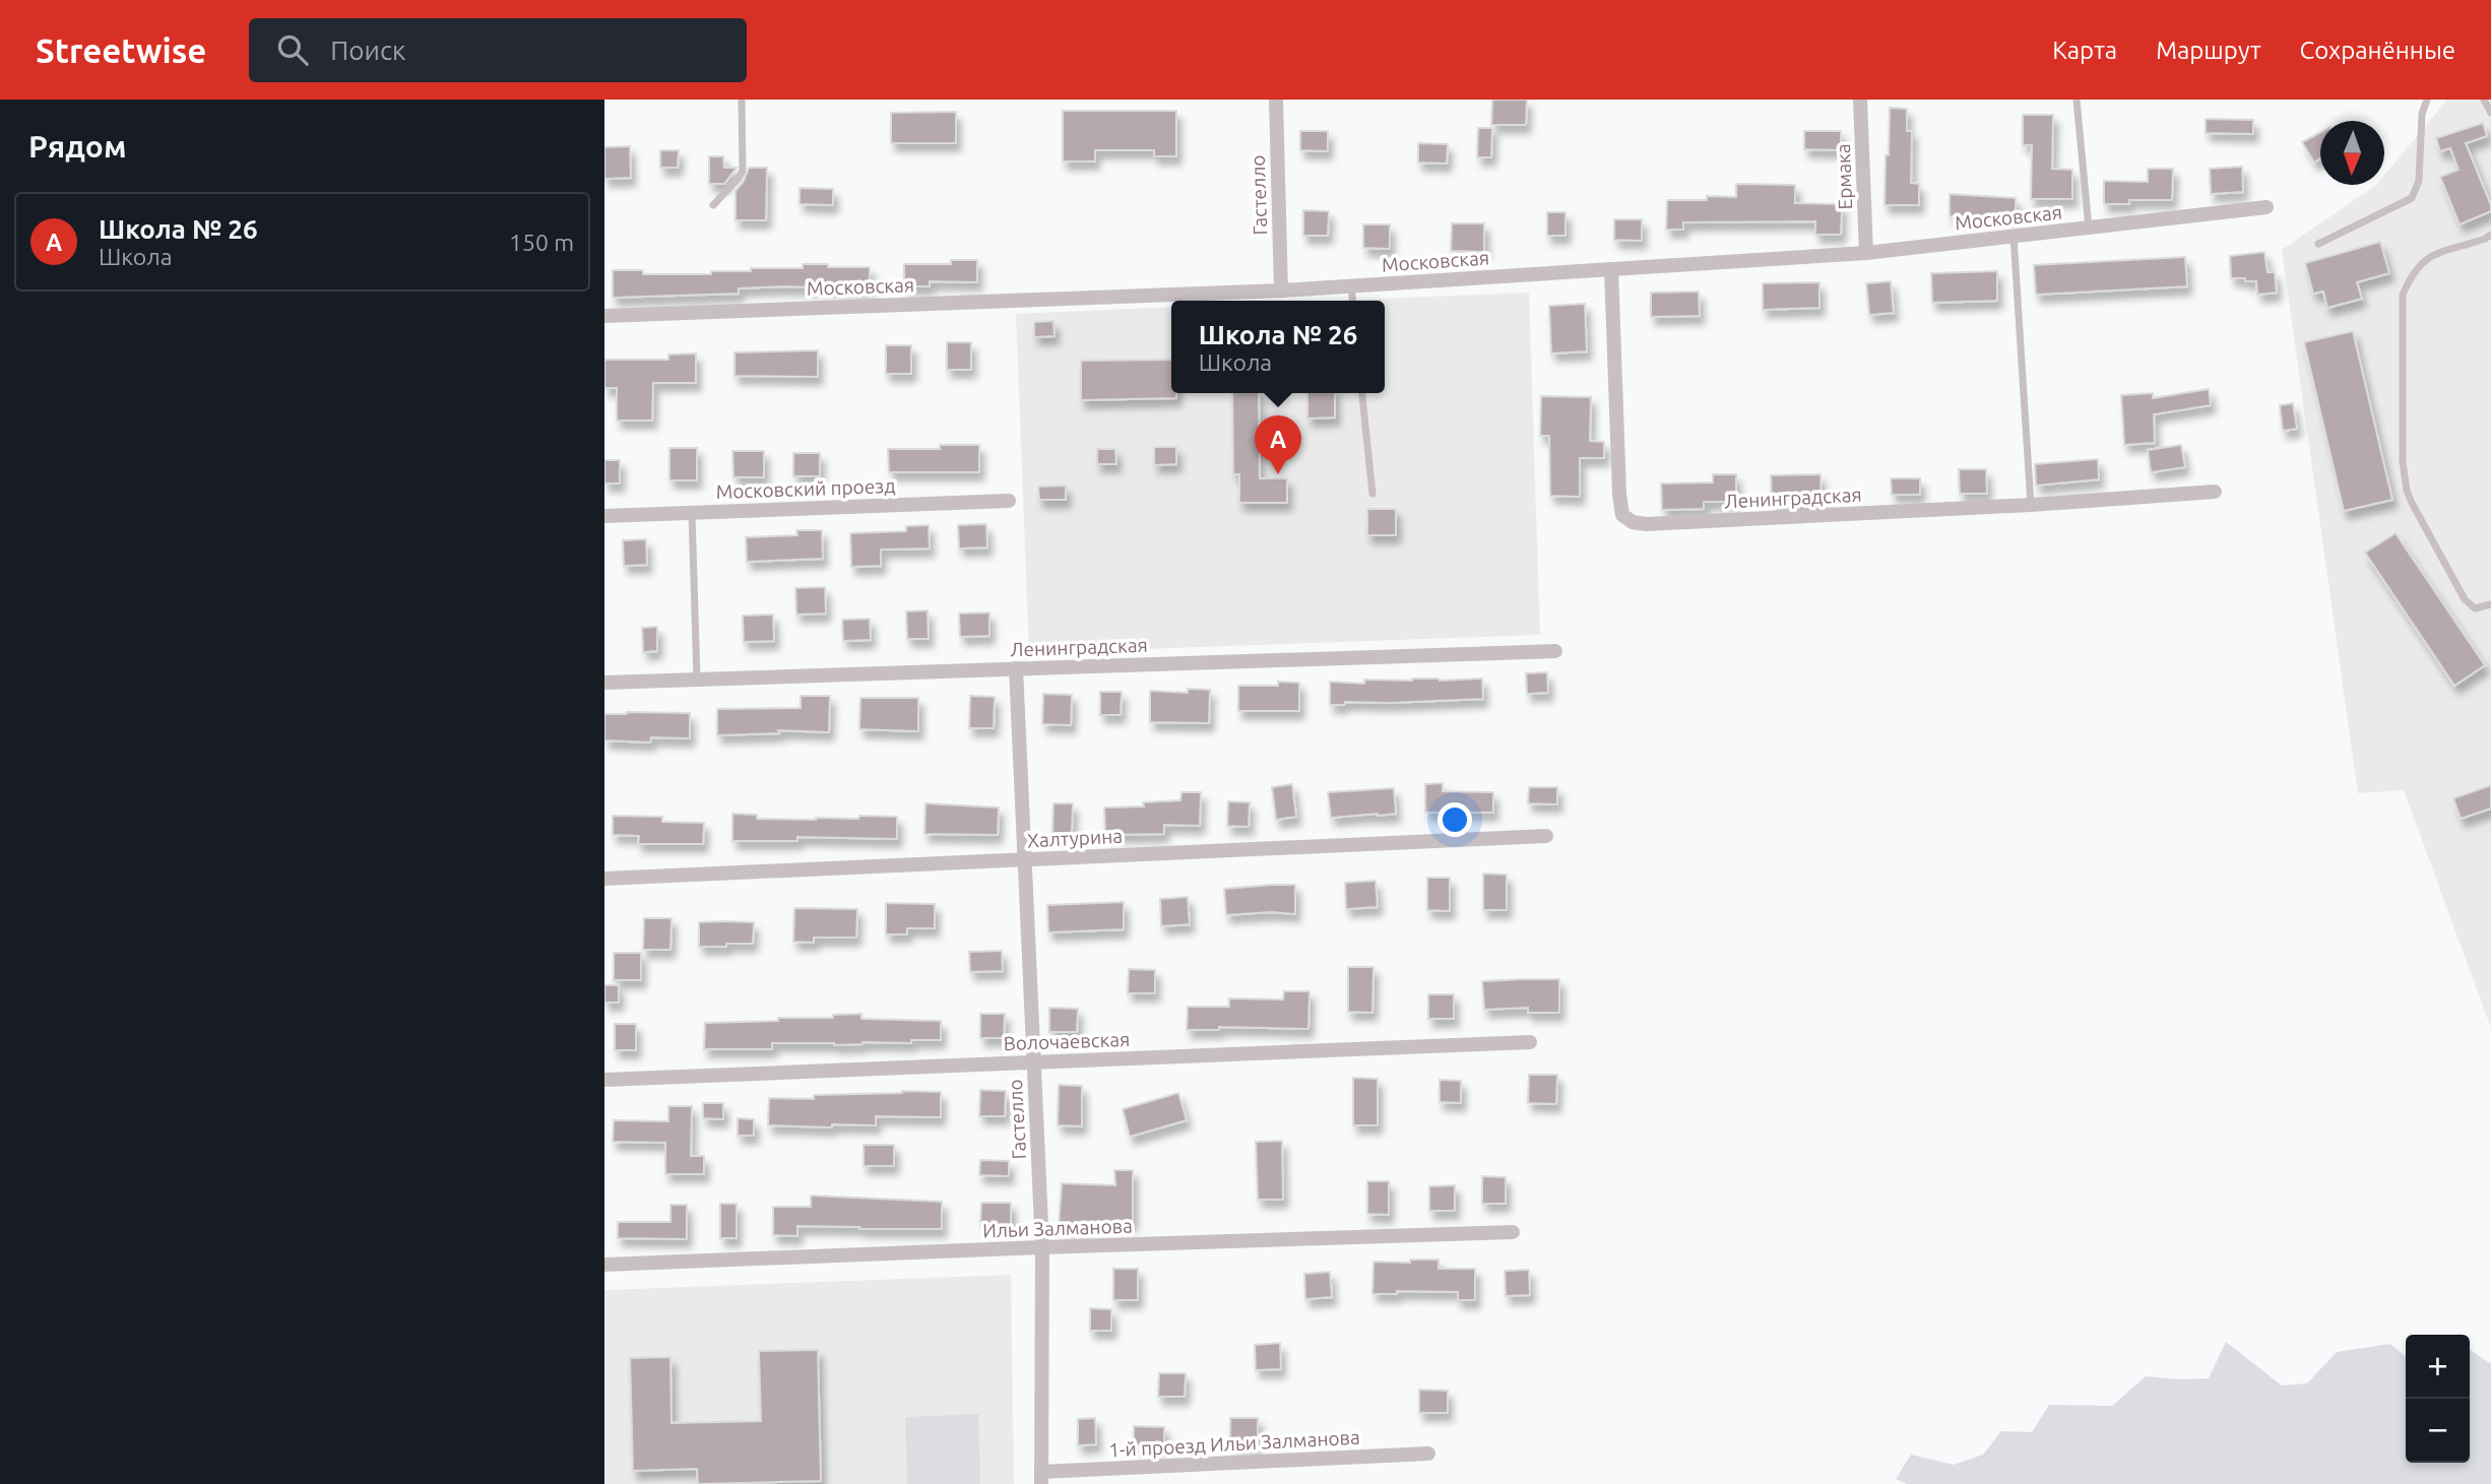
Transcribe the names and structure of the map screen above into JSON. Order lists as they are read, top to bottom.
{
  "streets": {
    "street": [
      "Ермака",
      "Гастелло",
      "Московская",
      "Московский проезд",
      "Ленинградская",
      "Халтурина",
      "Волочаевская",
      "Ильи Залманова",
      "1-й проезд Ильи Залманова"
    ]
  },
  "crossings": [
    ["Ермака", "Московская"],
    ["Гастелло", "Московская"],
    ["Гастелло", "Ленинградская"],
    ["Гастелло", "Халтурина"],
    ["Гастелло", "Волочаевская"],
    ["Гастелло", "Ильи Залманова"],
    ["Гастелло", "1-й проезд Ильи Залманова"],
    ["Московская", "Ленинградская"]
  ],
  "north": "bottom",
  "page": {
    "header": "Streetwise",
    "search": "Поиск",
    "nav": ["Карта", "Маршрут", "Сохранённые"],
    "heading": "Рядом",
    "list": [
      {
        "mark": "A",
        "name": "Школа № 26",
        "note": "Школа",
        "value": "150 m"
      }
    ],
    "popup": ["Школа № 26", "Школа"],
    "pins": "A",
    "map_buttons": ["+", "−"]
  }
}
